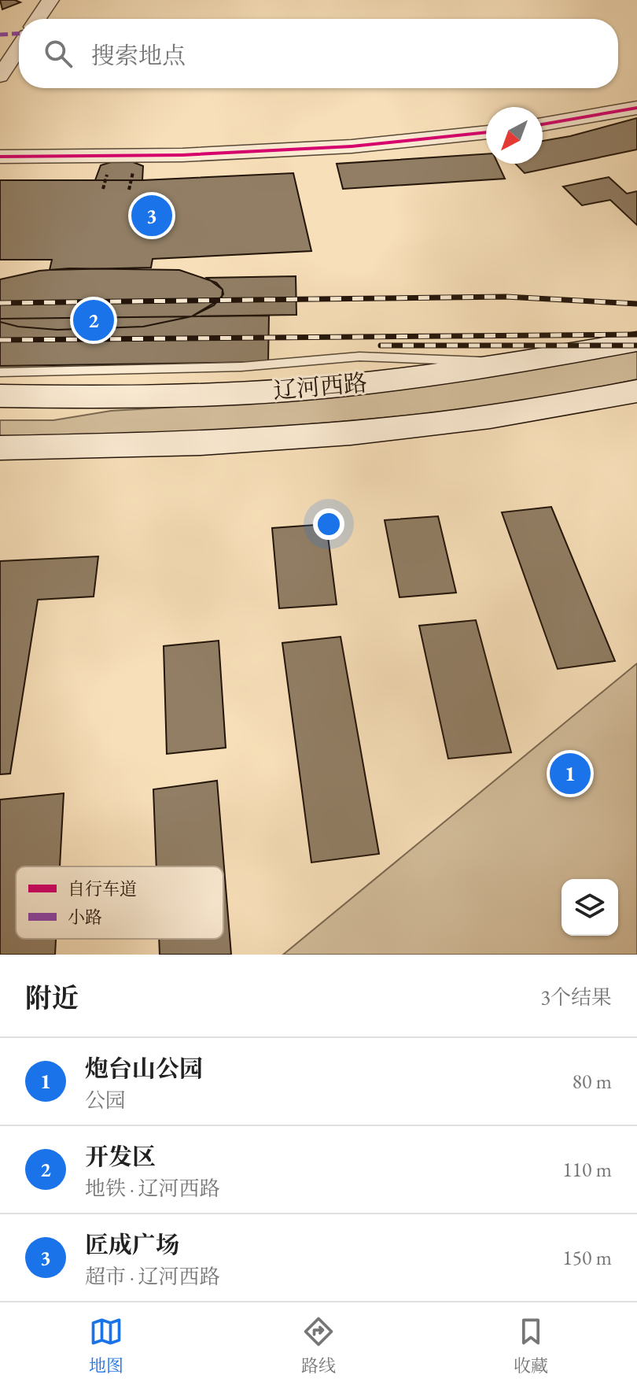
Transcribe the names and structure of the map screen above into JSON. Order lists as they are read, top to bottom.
{
  "streets": {
    "main road": ["辽河西路"]
  },
  "legend": ["自行车道", "小路"],
  "north": "bottom left",
  "page": {
    "search": "搜索地点",
    "pins": ["3", "2", "1"],
    "heading": ["附近", "3个结果"],
    "list": [
      {
        "mark": "1",
        "name": "炮台山公园",
        "note": "公园",
        "value": "80 m"
      },
      {
        "mark": "2",
        "name": "开发区",
        "note": "地铁 · 辽河西路",
        "value": "110 m"
      },
      {
        "mark": "3",
        "name": "匠成广场",
        "note": "超市 · 辽河西路",
        "value": "150 m"
      }
    ],
    "nav": ["地图", "路线", "收藏"]
  }
}
